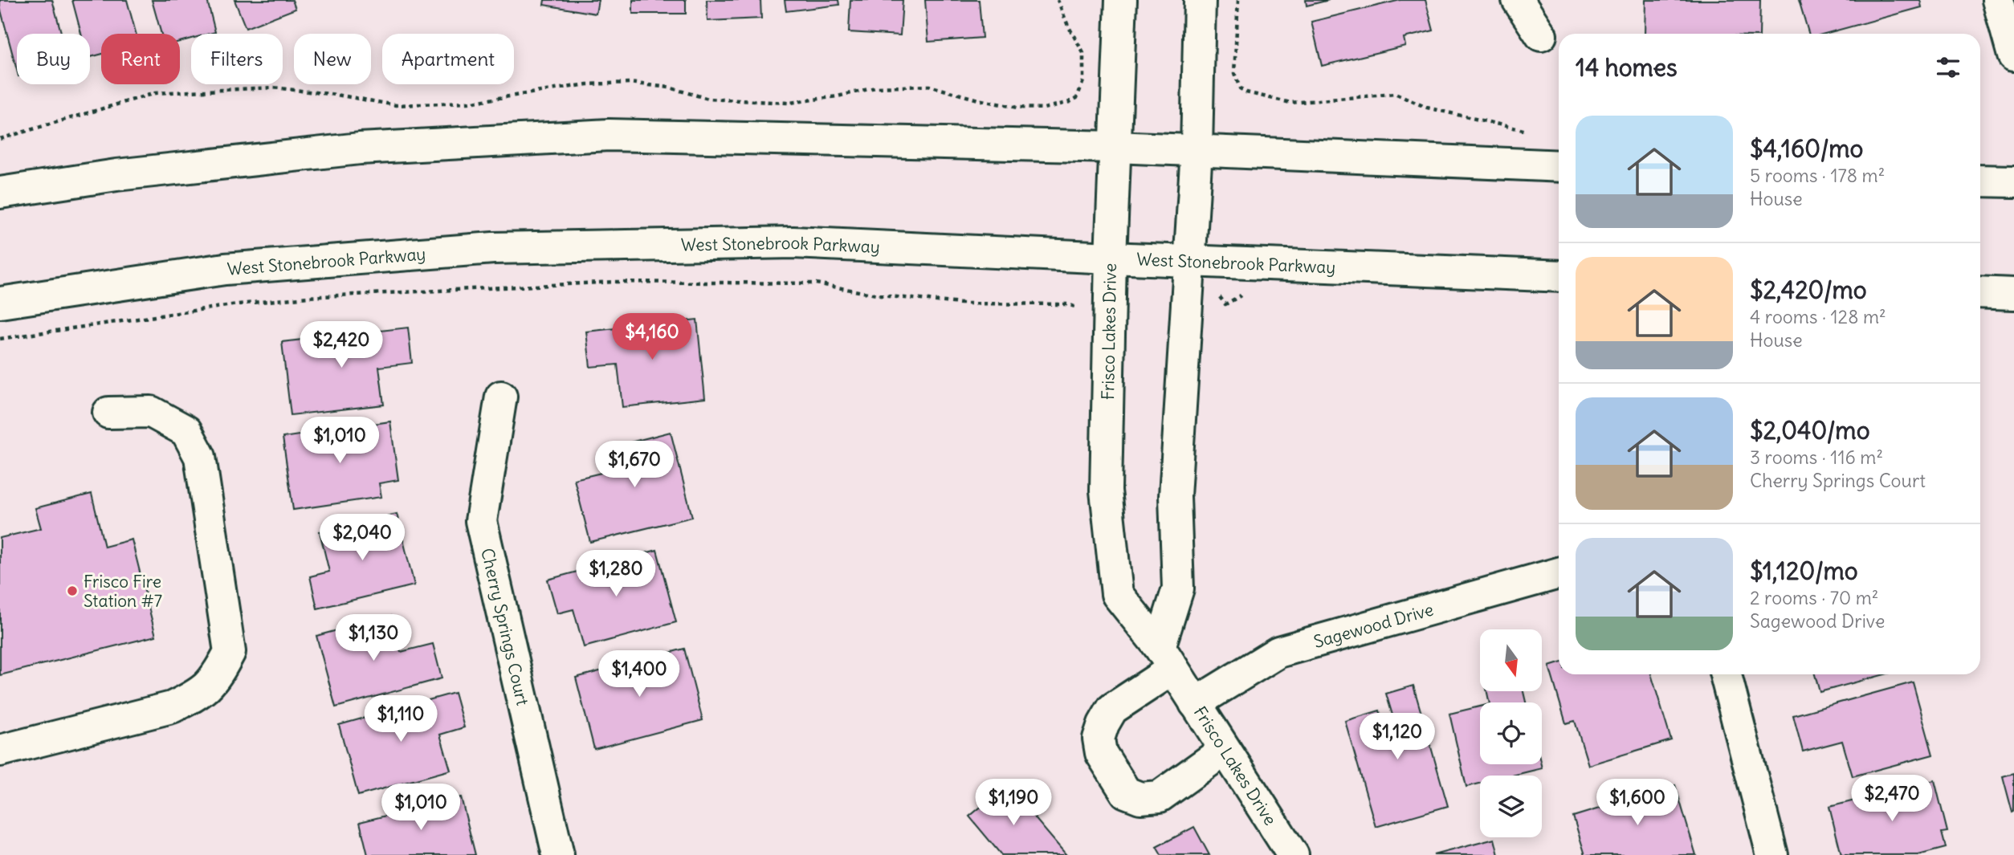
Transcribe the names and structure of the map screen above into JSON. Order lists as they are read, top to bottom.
{
  "streets": {
    "street": [
      "West Stonebrook Parkway",
      "Frisco Lakes Drive",
      "Sagewood Drive",
      "Cherry Springs Court"
    ]
  },
  "crossings": [
    ["West Stonebrook Parkway", "Frisco Lakes Drive"],
    ["Frisco Lakes Drive", "Sagewood Drive"]
  ],
  "places": ["Frisco Fire Station #7"],
  "north": "bottom",
  "page": {
    "chip": [
      "Buy",
      "Rent",
      "Filters",
      "New",
      "Apartment"
    ],
    "heading": "14 homes",
    "list": [
      {
        "name": "$4,160/mo",
        "note": "5 rooms · 178 m² · House"
      },
      {
        "name": "$2,420/mo",
        "note": "4 rooms · 128 m² · House"
      },
      {
        "name": "$2,040/mo",
        "note": "3 rooms · 116 m² · Cherry Springs Court"
      },
      {
        "name": "$1,120/mo",
        "note": "2 rooms · 70 m² · Sagewood Drive"
      }
    ],
    "price": [
      "$4,160",
      "$2,420",
      "$1,010",
      "$1,670",
      "$2,040",
      "$1,280",
      "$1,130",
      "$1,400",
      "$1,110",
      "$1,120",
      "$2,470",
      "$1,190",
      "$1,600",
      "$1,010"
    ]
  }
}
